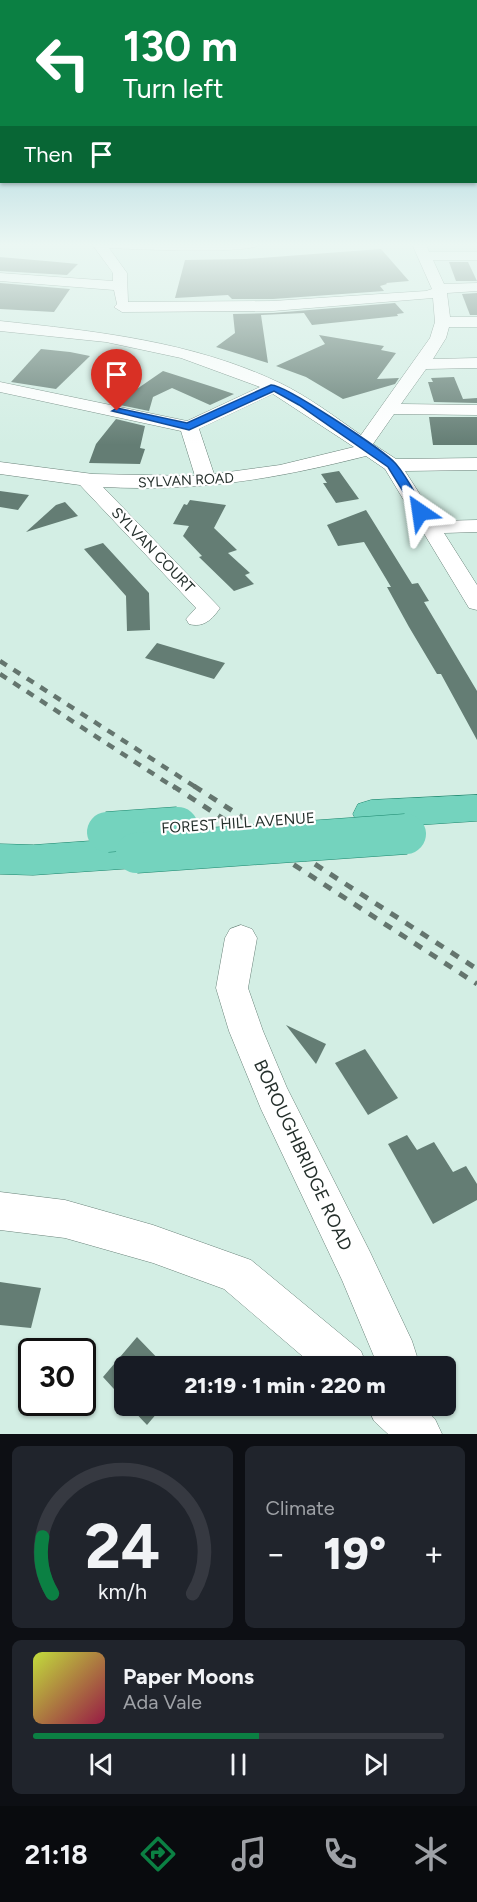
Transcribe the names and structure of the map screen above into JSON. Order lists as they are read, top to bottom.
{
  "streets": {
    "main road": ["FOREST HILL AVENUE"],
    "street": ["SYLVAN ROAD", "SYLVAN COURT", "BOROUGHBRIDGE ROAD"]
  },
  "crossings": [
    ["SYLVAN ROAD", "SYLVAN COURT"]
  ],
  "page": {
    "turn": ["130 m", "Turn left"],
    "then": "Then",
    "limit": "30",
    "trip": "21:19 · 1 min · 220 m",
    "tile": "Climate",
    "heat": ["−", "19°", "+"],
    "song": ["Paper Moons", "Ada Vale"],
    "tabs": "21:18",
    "gauge": ["24", "km/h"]
  }
}
